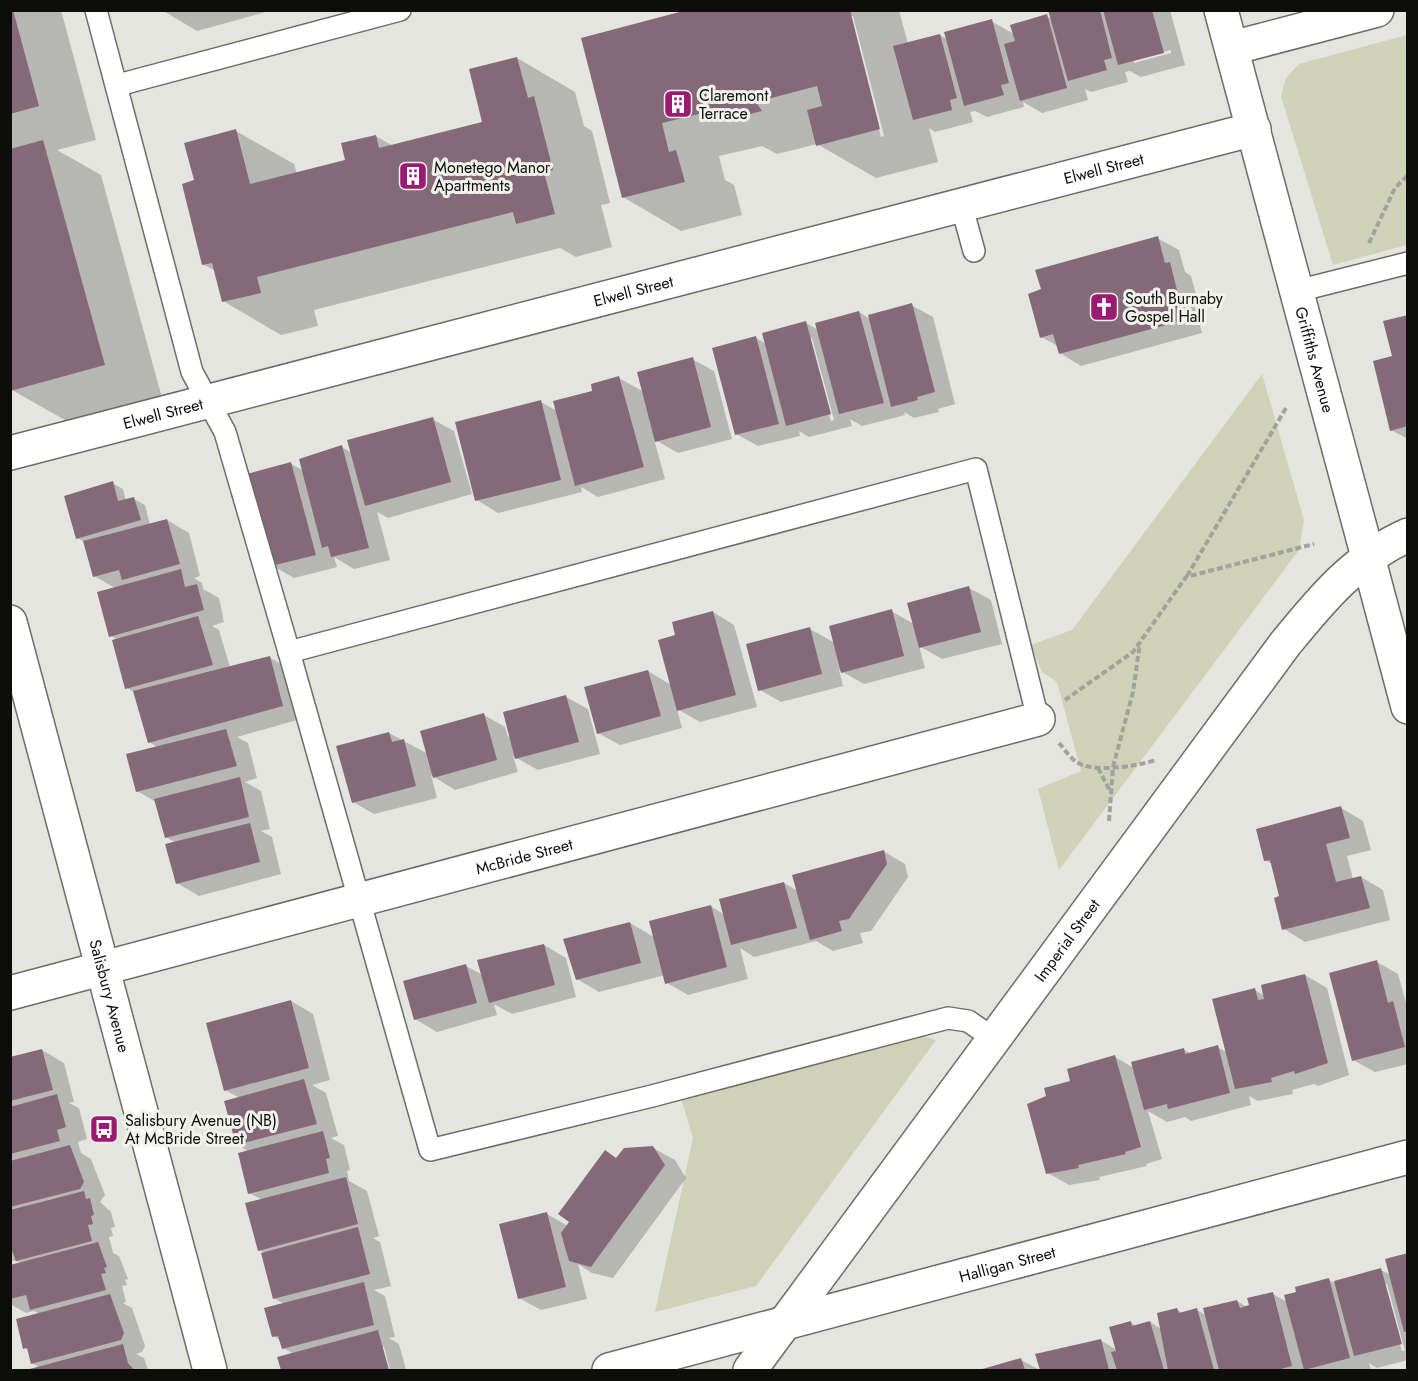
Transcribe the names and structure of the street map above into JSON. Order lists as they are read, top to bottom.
{
  "streets": {
    "street": [
      "Elwell Street",
      "Griffiths Avenue",
      "McBride Street",
      "Imperial Street",
      "Salisbury Avenue",
      "Halligan Street"
    ]
  },
  "crossings": [
    ["Elwell Street", "Griffiths Avenue"],
    ["Griffiths Avenue", "Imperial Street"],
    ["McBride Street", "Salisbury Avenue"],
    ["Imperial Street", "Halligan Street"]
  ],
  "places": {
    "building": ["Claremont Terrace", "Monetego Manor Apartments"],
    "church": ["South Burnaby Gospel Hall"],
    "bus stop": ["Salisbury Avenue (NB) At McBride Street"]
  }
}
